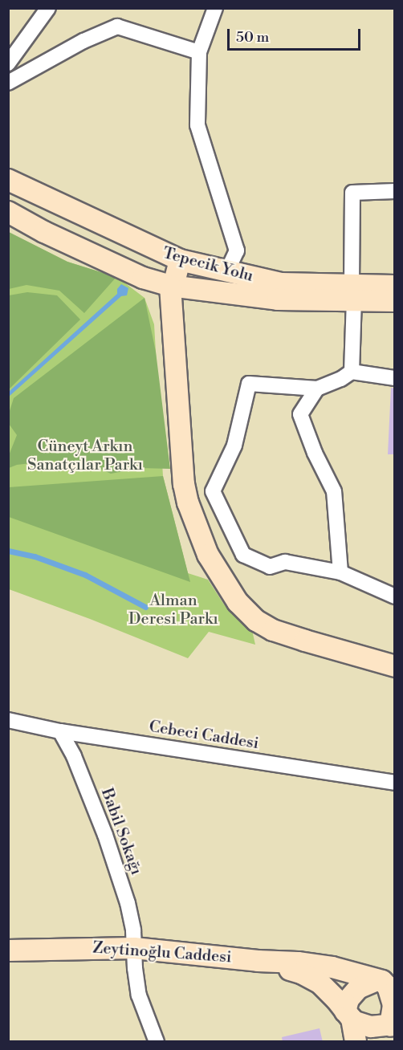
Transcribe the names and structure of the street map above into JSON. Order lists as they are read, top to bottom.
{
  "streets": {
    "main road": ["Tepecik Yolu", "Zeytinoğlu Caddesi"],
    "street": ["Cebeci Caddesi", "Babil Sokağı"]
  },
  "crossings": [
    ["Cebeci Caddesi", "Babil Sokağı"],
    ["Babil Sokağı", "Zeytinoğlu Caddesi"]
  ],
  "parks": ["Cüneyt Arkın Sanatçılar Parkı", "Alman Deresi Parkı"],
  "scale_bar": "50 m"
}
